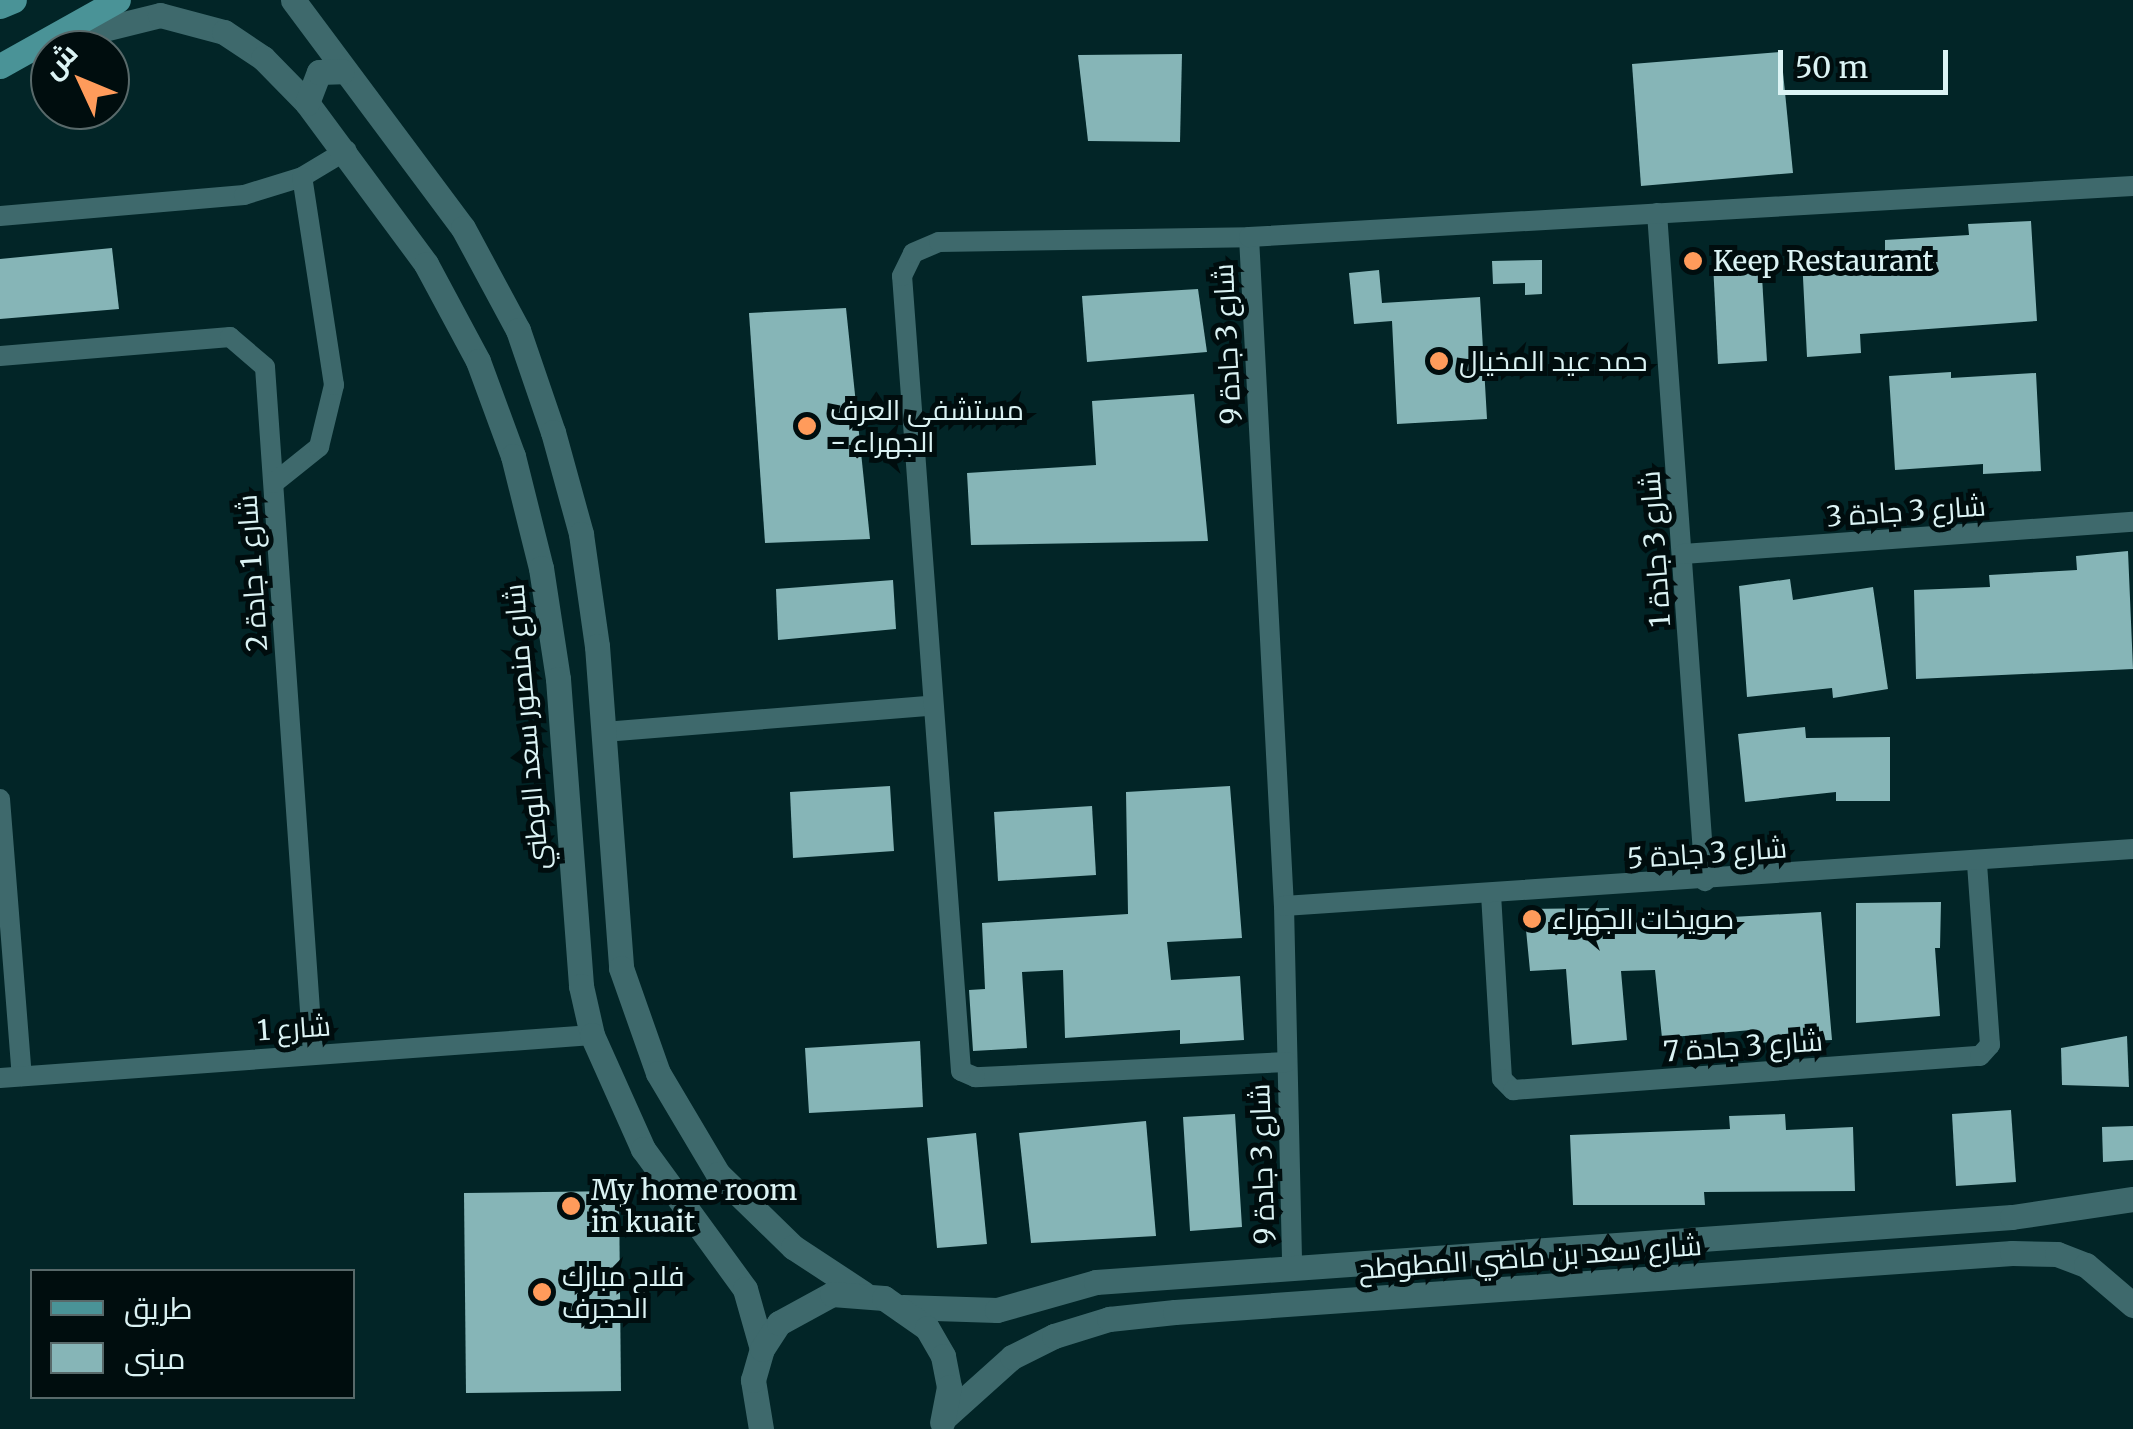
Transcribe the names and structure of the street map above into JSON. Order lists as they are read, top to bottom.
{
  "streets": {
    "street": [
      "شارع 3 جادة 9",
      "شارع 3 جادة 3",
      "شارع 3 جادة 1",
      "شارع 1 جادة 2",
      "شارع منصور سعد الوطني",
      "شارع 3 جادة 5",
      "شارع 1",
      "شارع 3 جادة 7",
      "شارع سعد بن ماضي المطوطح"
    ]
  },
  "crossings": [
    ["شارع 3 جادة 9", "شارع 3 جادة 5"],
    ["شارع 3 جادة 9", "شارع سعد بن ماضي المطوطح"],
    ["شارع 3 جادة 3", "شارع 3 جادة 1"],
    ["شارع 3 جادة 1", "شارع 3 جادة 5"],
    ["شارع 1 جادة 2", "شارع 1"],
    ["شارع منصور سعد الوطني", "شارع 1"],
    ["شارع 3 جادة 5", "شارع 3 جادة 7"]
  ],
  "places": [
    "Keep Restaurant",
    "حمد عيد المخيال",
    "مستشفى العرف - الجهراء",
    "صويخات الجهراء",
    "My home room in kuait",
    "فلاح مبارك الحجرف"
  ],
  "legend": ["طريق", "مبنى"],
  "scale_bar": "50 m",
  "north": "top left"
}
